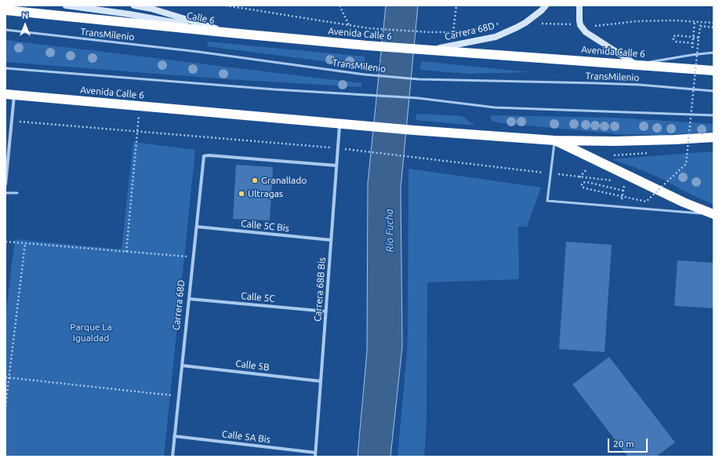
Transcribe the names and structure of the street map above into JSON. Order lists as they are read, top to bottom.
{
  "streets": {
    "highway": ["Avenida Calle 6"],
    "street": [
      "Calle 6",
      "Carrera 68D",
      "Calle 5C Bis",
      "Carrera 68B Bis",
      "Calle 5C",
      "Calle 5B",
      "Calle 5A Bis"
    ],
    "lane": ["TransMilenio"]
  },
  "crossings": [
    ["Calle 6", "Avenida Calle 6"],
    ["Carrera 68D", "Avenida Calle 6"],
    ["Carrera 68D", "Calle 5C Bis"],
    ["Carrera 68D", "Carrera 68B Bis"],
    ["Carrera 68D", "Calle 5C"],
    ["Carrera 68D", "Calle 5B"],
    ["Carrera 68D", "Calle 5A Bis"],
    ["Avenida Calle 6", "Carrera 68B Bis"],
    ["Calle 5C Bis", "Carrera 68B Bis"],
    ["Carrera 68B Bis", "Calle 5C"],
    ["Carrera 68B Bis", "Calle 5B"],
    ["Carrera 68B Bis", "Calle 5A Bis"]
  ],
  "water": ["Río Fucha"],
  "parks": ["Parque La Igualdad"],
  "places": ["Granallado", "Ultragas"],
  "scale_bar": "20 m",
  "north": "top"
}
